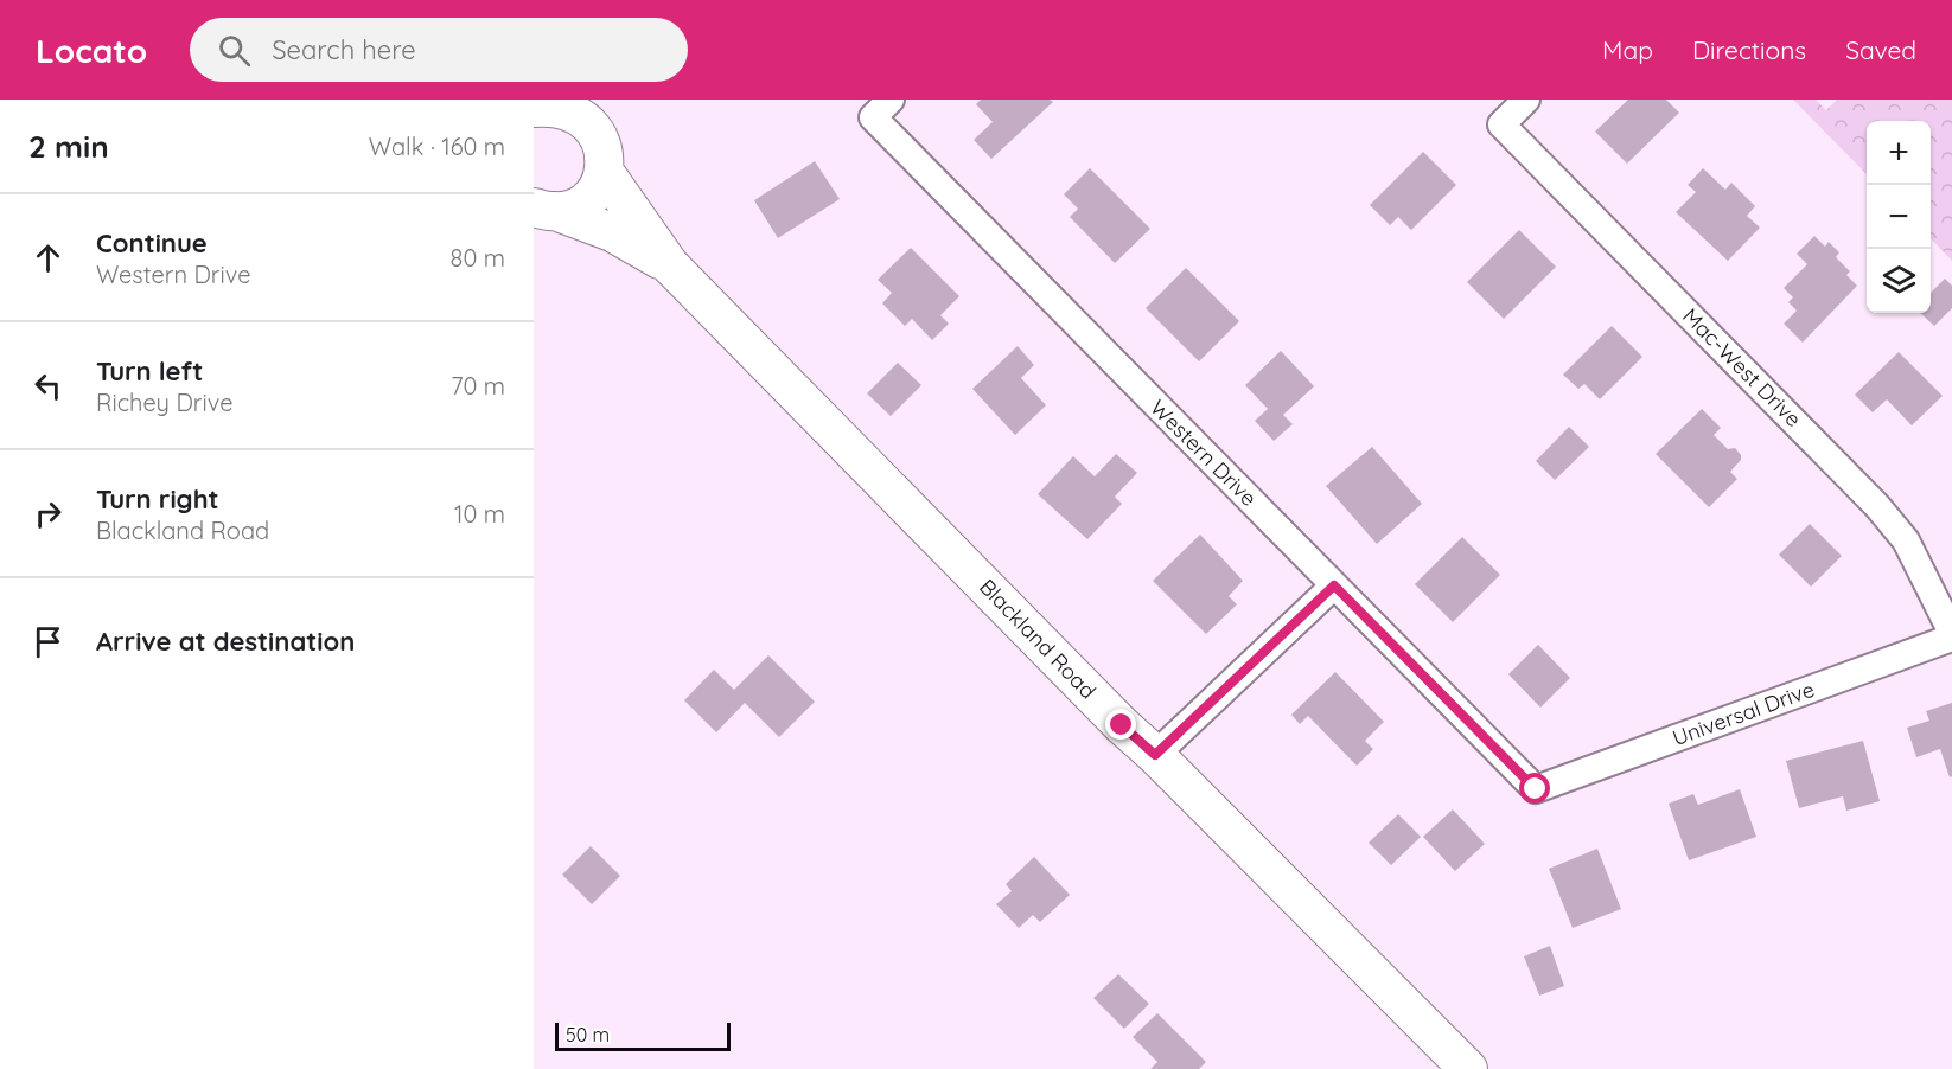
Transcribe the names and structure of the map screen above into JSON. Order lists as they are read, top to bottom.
{
  "streets": {
    "street": [
      "Mac-West Drive",
      "Western Drive",
      "Blackland Road",
      "Universal Drive"
    ]
  },
  "crossings": [
    ["Mac-West Drive", "Universal Drive"],
    ["Western Drive", "Universal Drive"]
  ],
  "scale_bar": "50 m",
  "page": {
    "header": "Locato",
    "search": "Search here",
    "nav": ["Map", "Directions", "Saved"],
    "heading": ["2 min", "Walk · 160 m"],
    "map_buttons": ["+", "−"],
    "list": [
      ["Continue", "Western Drive", "80 m"],
      ["Turn left", "Richey Drive", "70 m"],
      ["Turn right", "Blackland Road", "10 m"],
      "Arrive at destination"
    ],
    "scale": "50 m"
  }
}
